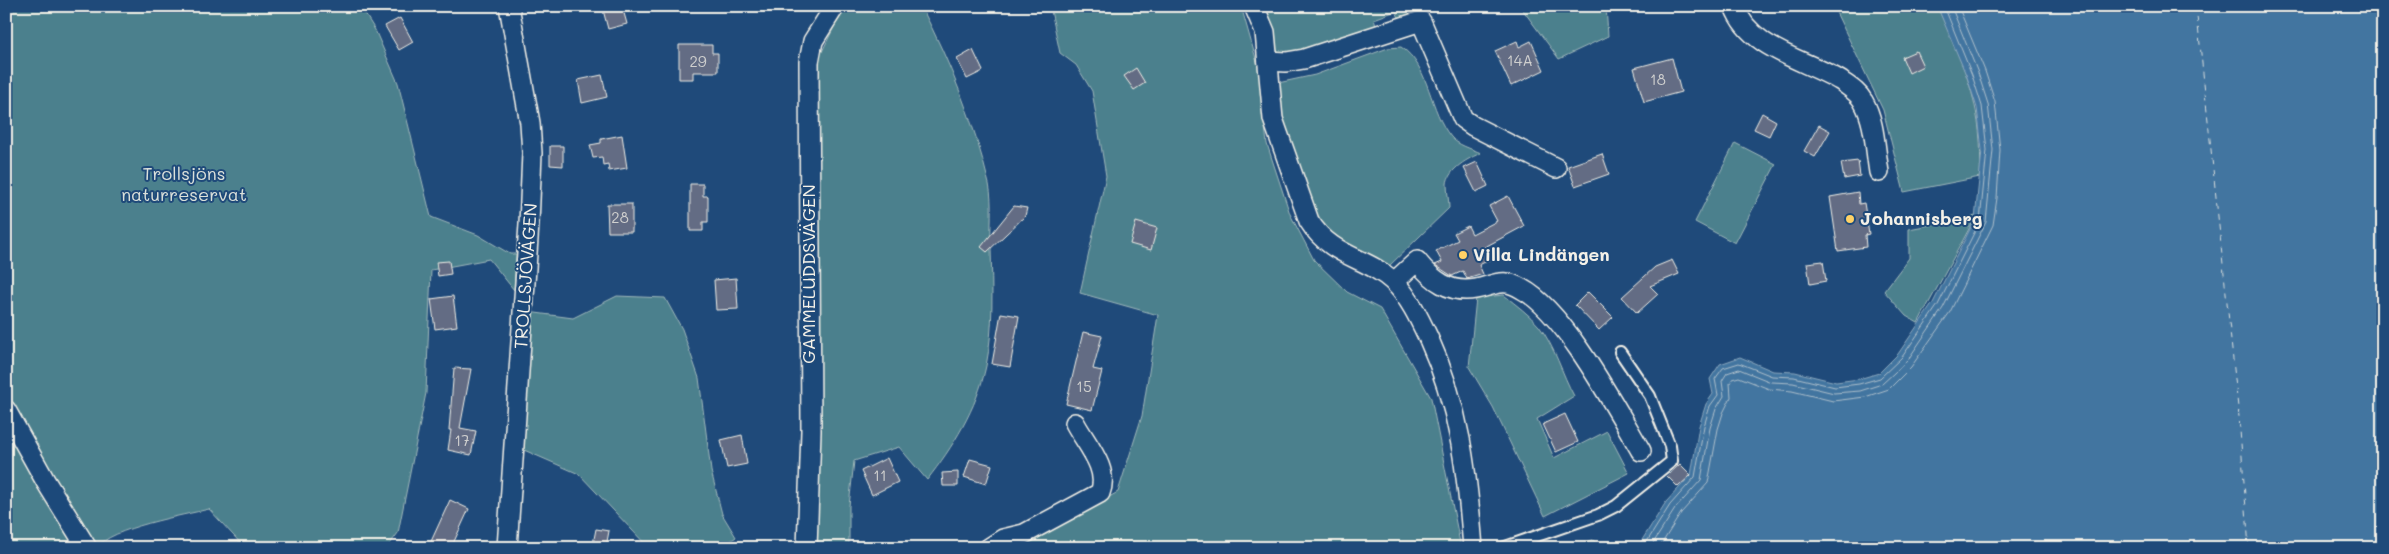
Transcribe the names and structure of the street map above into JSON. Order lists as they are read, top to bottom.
{
  "streets": {
    "street": ["GAMMELUDDSVÄGEN", "TROLLSJÖVÄGEN"]
  },
  "parks": ["Trollsjöns naturreservat"],
  "places": ["Johannisberg", "Villa Lindängen"],
  "house_numbers": [
    "14A",
    "29",
    "18",
    "28",
    "15",
    "17",
    "11"
  ]
}
